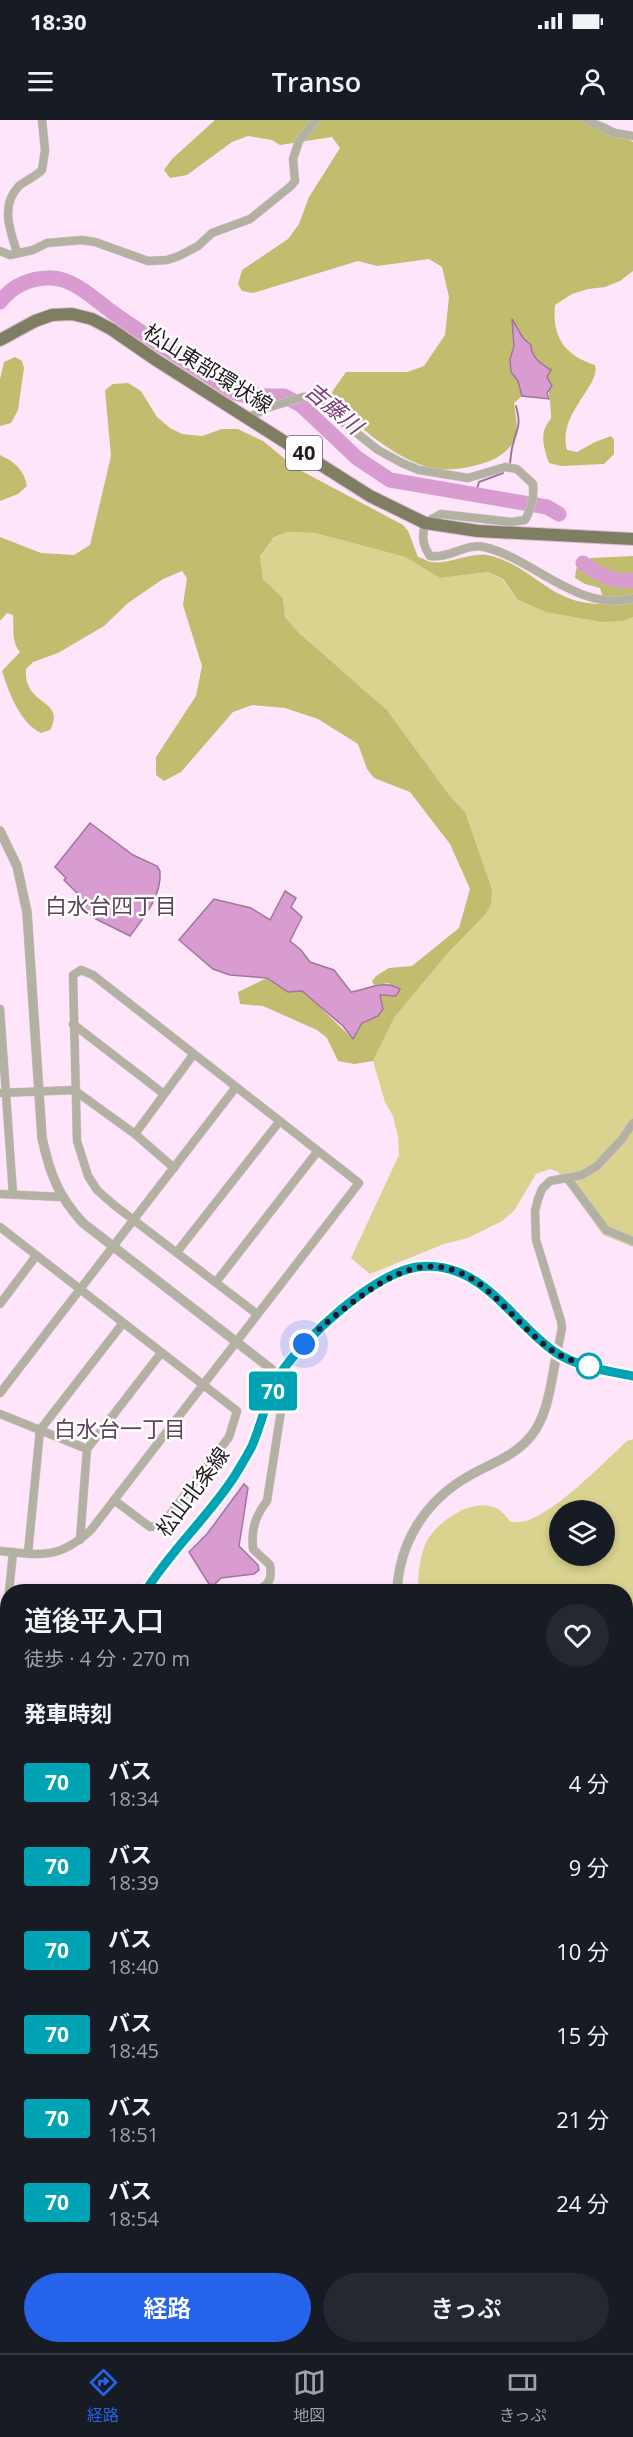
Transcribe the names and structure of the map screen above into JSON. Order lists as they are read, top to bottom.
{
  "streets": {
    "main road": ["松山東部環状線", "40", "松山北条線"]
  },
  "districts": ["白水台四丁目", "白水台一丁目"],
  "water": ["吉藤川"],
  "lines": ["bus line 70"],
  "page": {
    "status": "18:30",
    "header": "Transo",
    "on_map": "70",
    "heading": [
      ["道後平入口", "徒歩 · 4 分 · 270 m"],
      "発車時刻"
    ],
    "list": [
      {
        "mark": "70",
        "name": "バス",
        "note": "18:34",
        "value": "4 分"
      },
      {
        "mark": "70",
        "name": "バス",
        "note": "18:39",
        "value": "9 分"
      },
      {
        "mark": "70",
        "name": "バス",
        "note": "18:40",
        "value": "10 分"
      },
      {
        "mark": "70",
        "name": "バス",
        "note": "18:45",
        "value": "15 分"
      },
      {
        "mark": "70",
        "name": "バス",
        "note": "18:51",
        "value": "21 分"
      },
      {
        "mark": "70",
        "name": "バス",
        "note": "18:54",
        "value": "24 分"
      }
    ],
    "buttons": ["経路", "きっぷ"],
    "tabs": ["経路", "地図", "きっぷ"]
  }
}
